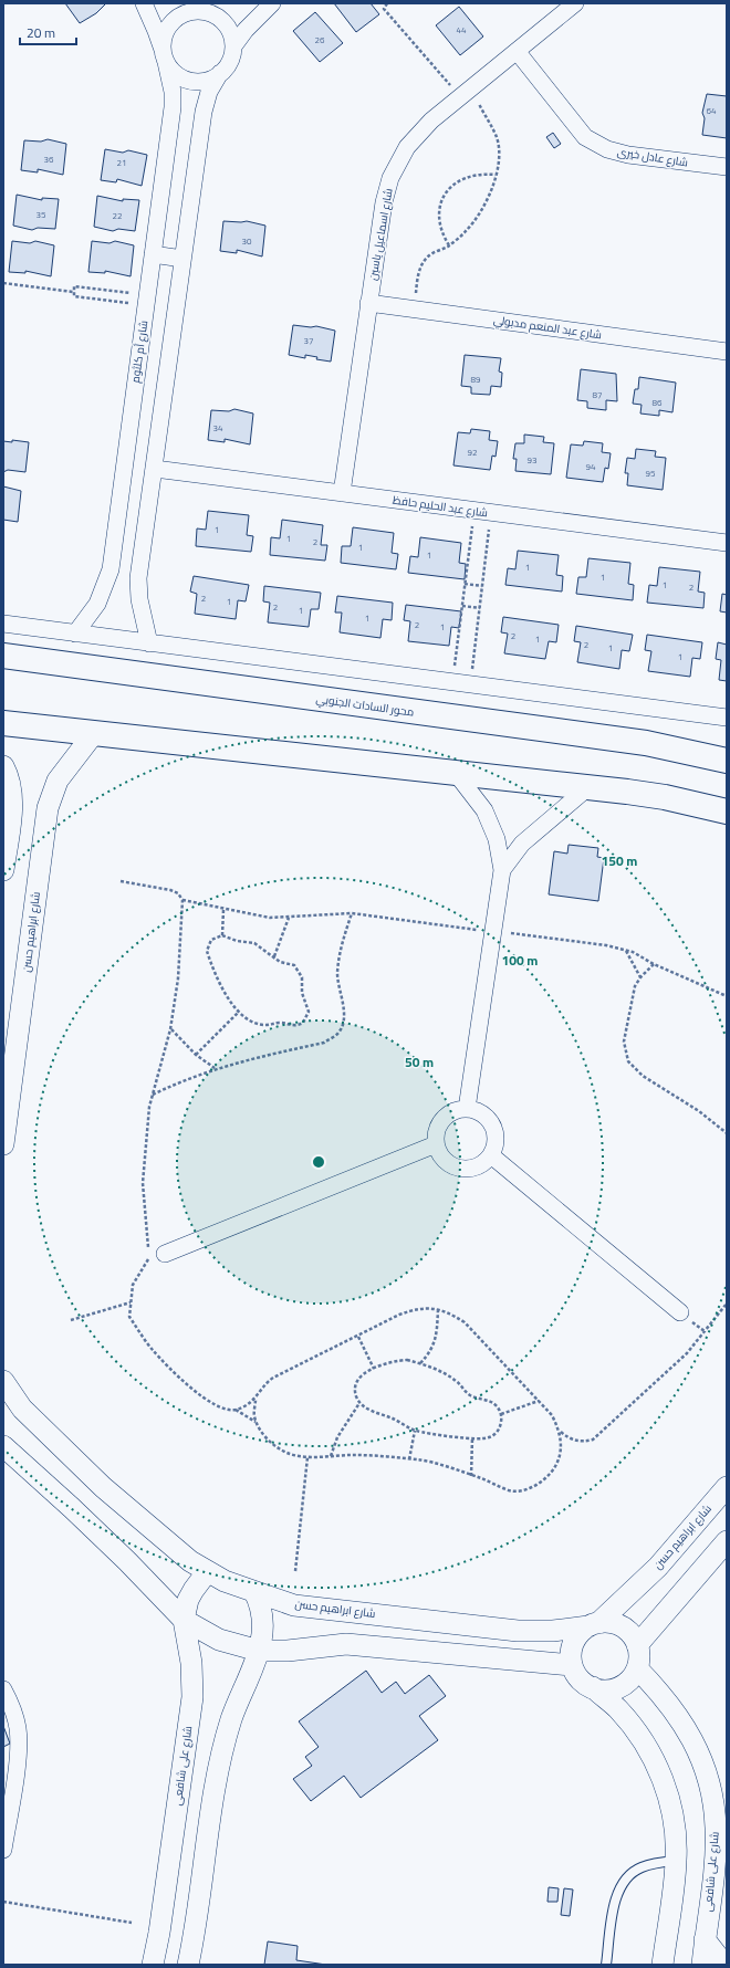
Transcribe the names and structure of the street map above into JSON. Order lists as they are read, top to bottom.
{
  "streets": {
    "main road": ["محور السادات الجنوبي"],
    "street": [
      "شارع عادل خيرى",
      "شارع اسماعيل ياسين",
      "شارع عبد المنعم مدبولي",
      "شارع أم كلثوم",
      "شارع عبد الحليم حافظ",
      "شارع ابراهيم حسن",
      "شارع على شافعى"
    ]
  },
  "crossings": [
    ["شارع عادل خيرى", "شارع اسماعيل ياسين"],
    ["شارع اسماعيل ياسين", "شارع عبد المنعم مدبولي"],
    ["شارع اسماعيل ياسين", "شارع عبد الحليم حافظ"],
    ["شارع ابراهيم حسن", "شارع على شافعى"]
  ],
  "house_numbers": [
    "44",
    "26",
    "64",
    "36",
    "21",
    "35",
    "22",
    "30",
    "37",
    "89",
    "87",
    "86",
    "34",
    "92",
    "93",
    "94",
    "95",
    "1",
    "1",
    "2",
    "1",
    "1",
    "1",
    "1",
    "1",
    "2",
    "2",
    "1",
    "2",
    "1",
    "1",
    "2",
    "1",
    "2",
    "1",
    "2",
    "1",
    "1"
  ],
  "scale_bar": "20 m",
  "rings": ["150 m", "100 m", "50 m"]
}
